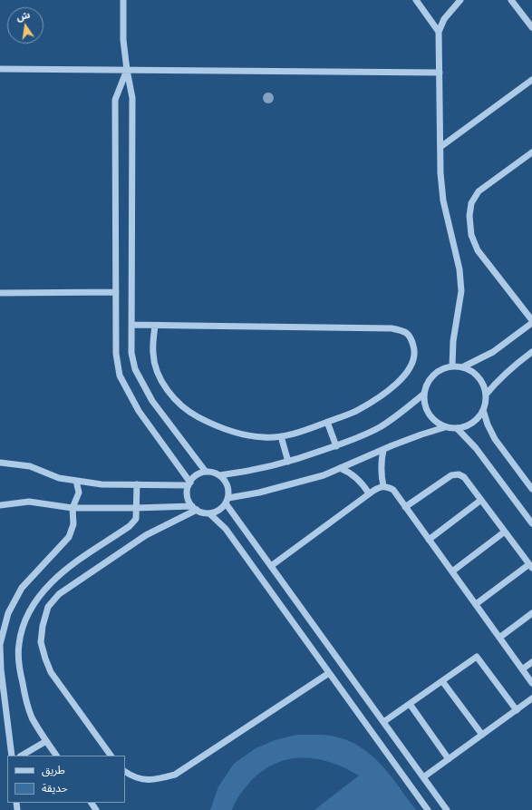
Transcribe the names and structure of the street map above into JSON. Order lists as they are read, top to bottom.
{
  "legend": ["طريق", "حديقة"],
  "north": "top"
}
